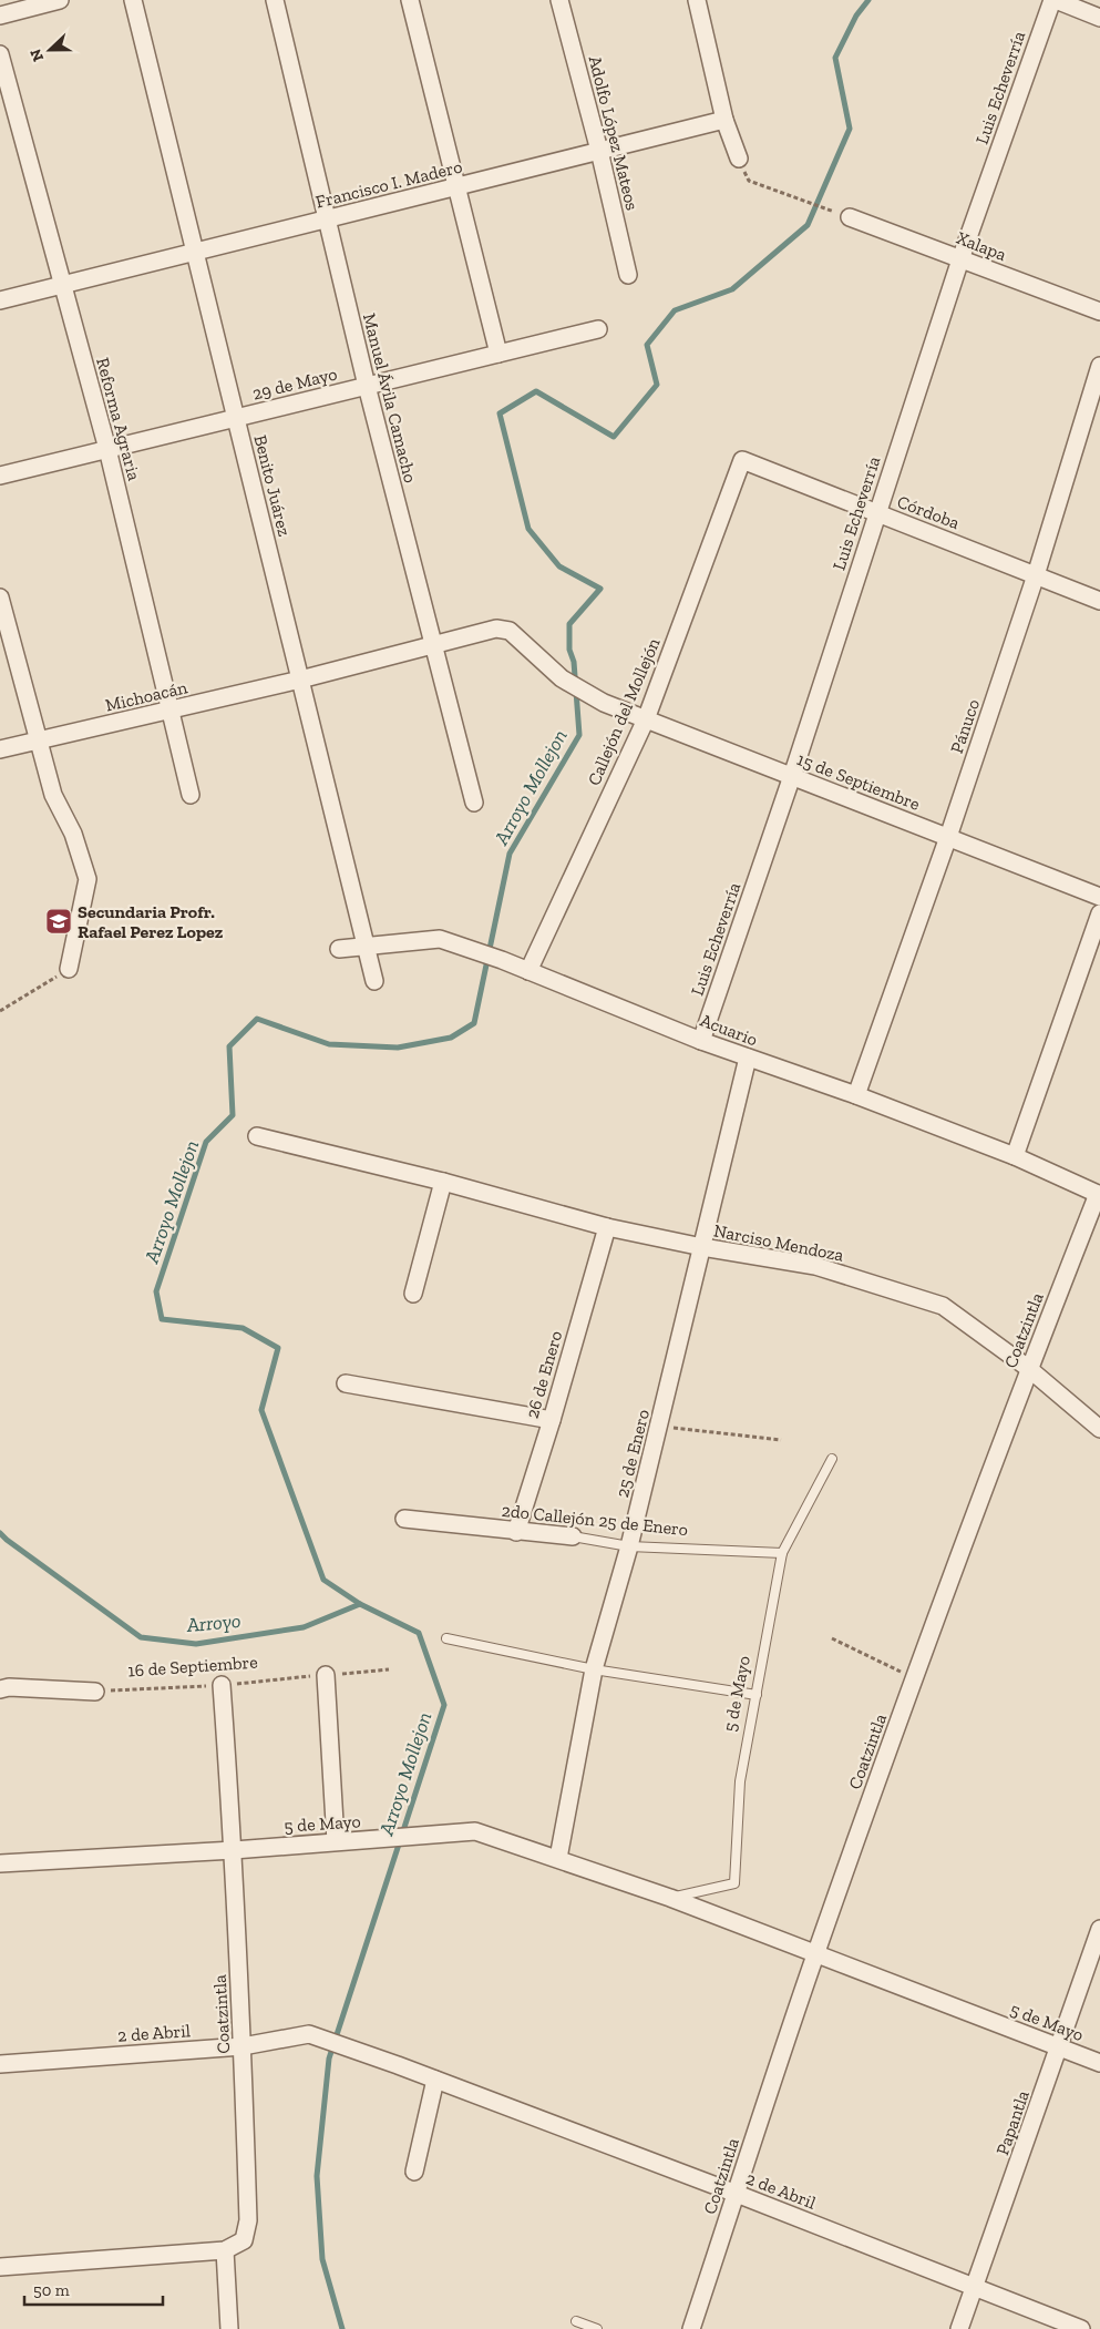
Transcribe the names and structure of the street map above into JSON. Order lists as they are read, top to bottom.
{
  "streets": {
    "street": [
      "Luis Echeverría",
      "Adolfo López Mateos",
      "Francisco I. Madero",
      "Xalapa",
      "29 de Mayo",
      "Manuel Ávila Camacho",
      "Reforma Agraria",
      "Benito Juárez",
      "Córdoba",
      "Michoacán",
      "Callejón del Mollejón",
      "Pánuco",
      "15 de Septiembre",
      "Acuario",
      "Narciso Mendoza",
      "Coatzintla",
      "26 de Enero",
      "25 de Enero",
      "2do Callejón 25 de Enero",
      "5 de Mayo",
      "2 de Abril",
      "Papantla"
    ],
    "path": ["16 de Septiembre"]
  },
  "crossings": [
    ["Luis Echeverría", "Xalapa"],
    ["Luis Echeverría", "Córdoba"],
    ["Luis Echeverría", "15 de Septiembre"],
    ["Luis Echeverría", "Acuario"],
    ["Adolfo López Mateos", "Francisco I. Madero"],
    ["Francisco I. Madero", "Manuel Ávila Camacho"],
    ["Francisco I. Madero", "Reforma Agraria"],
    ["Francisco I. Madero", "Benito Juárez"],
    ["29 de Mayo", "Manuel Ávila Camacho"],
    ["29 de Mayo", "Reforma Agraria"],
    ["29 de Mayo", "Benito Juárez"],
    ["Manuel Ávila Camacho", "Michoacán"],
    ["Reforma Agraria", "Michoacán"],
    ["Benito Juárez", "Michoacán"],
    ["Benito Juárez", "Acuario"],
    ["Córdoba", "Callejón del Mollejón"],
    ["Córdoba", "Pánuco"],
    ["Michoacán", "15 de Septiembre"],
    ["Callejón del Mollejón", "15 de Septiembre"],
    ["Callejón del Mollejón", "Acuario"],
    ["Pánuco", "15 de Septiembre"],
    ["Pánuco", "Acuario"],
    ["Acuario", "Coatzintla"],
    ["Acuario", "25 de Enero"],
    ["Narciso Mendoza", "Coatzintla"],
    ["Narciso Mendoza", "26 de Enero"],
    ["Narciso Mendoza", "25 de Enero"],
    ["Coatzintla", "16 de Septiembre"],
    ["Coatzintla", "5 de Mayo"],
    ["Coatzintla", "2 de Abril"],
    ["26 de Enero", "2do Callejón 25 de Enero"],
    ["25 de Enero", "2do Callejón 25 de Enero"],
    ["25 de Enero", "5 de Mayo"],
    ["2do Callejón 25 de Enero", "5 de Mayo"],
    ["5 de Mayo", "Papantla"],
    ["2 de Abril", "Papantla"]
  ],
  "water": ["Arroyo Mollejon", "Arroyo"],
  "places": {
    "school or university": ["Secundaria Profr. Rafael Perez Lopez"]
  },
  "scale_bar": "50 m",
  "north": "left"
}
